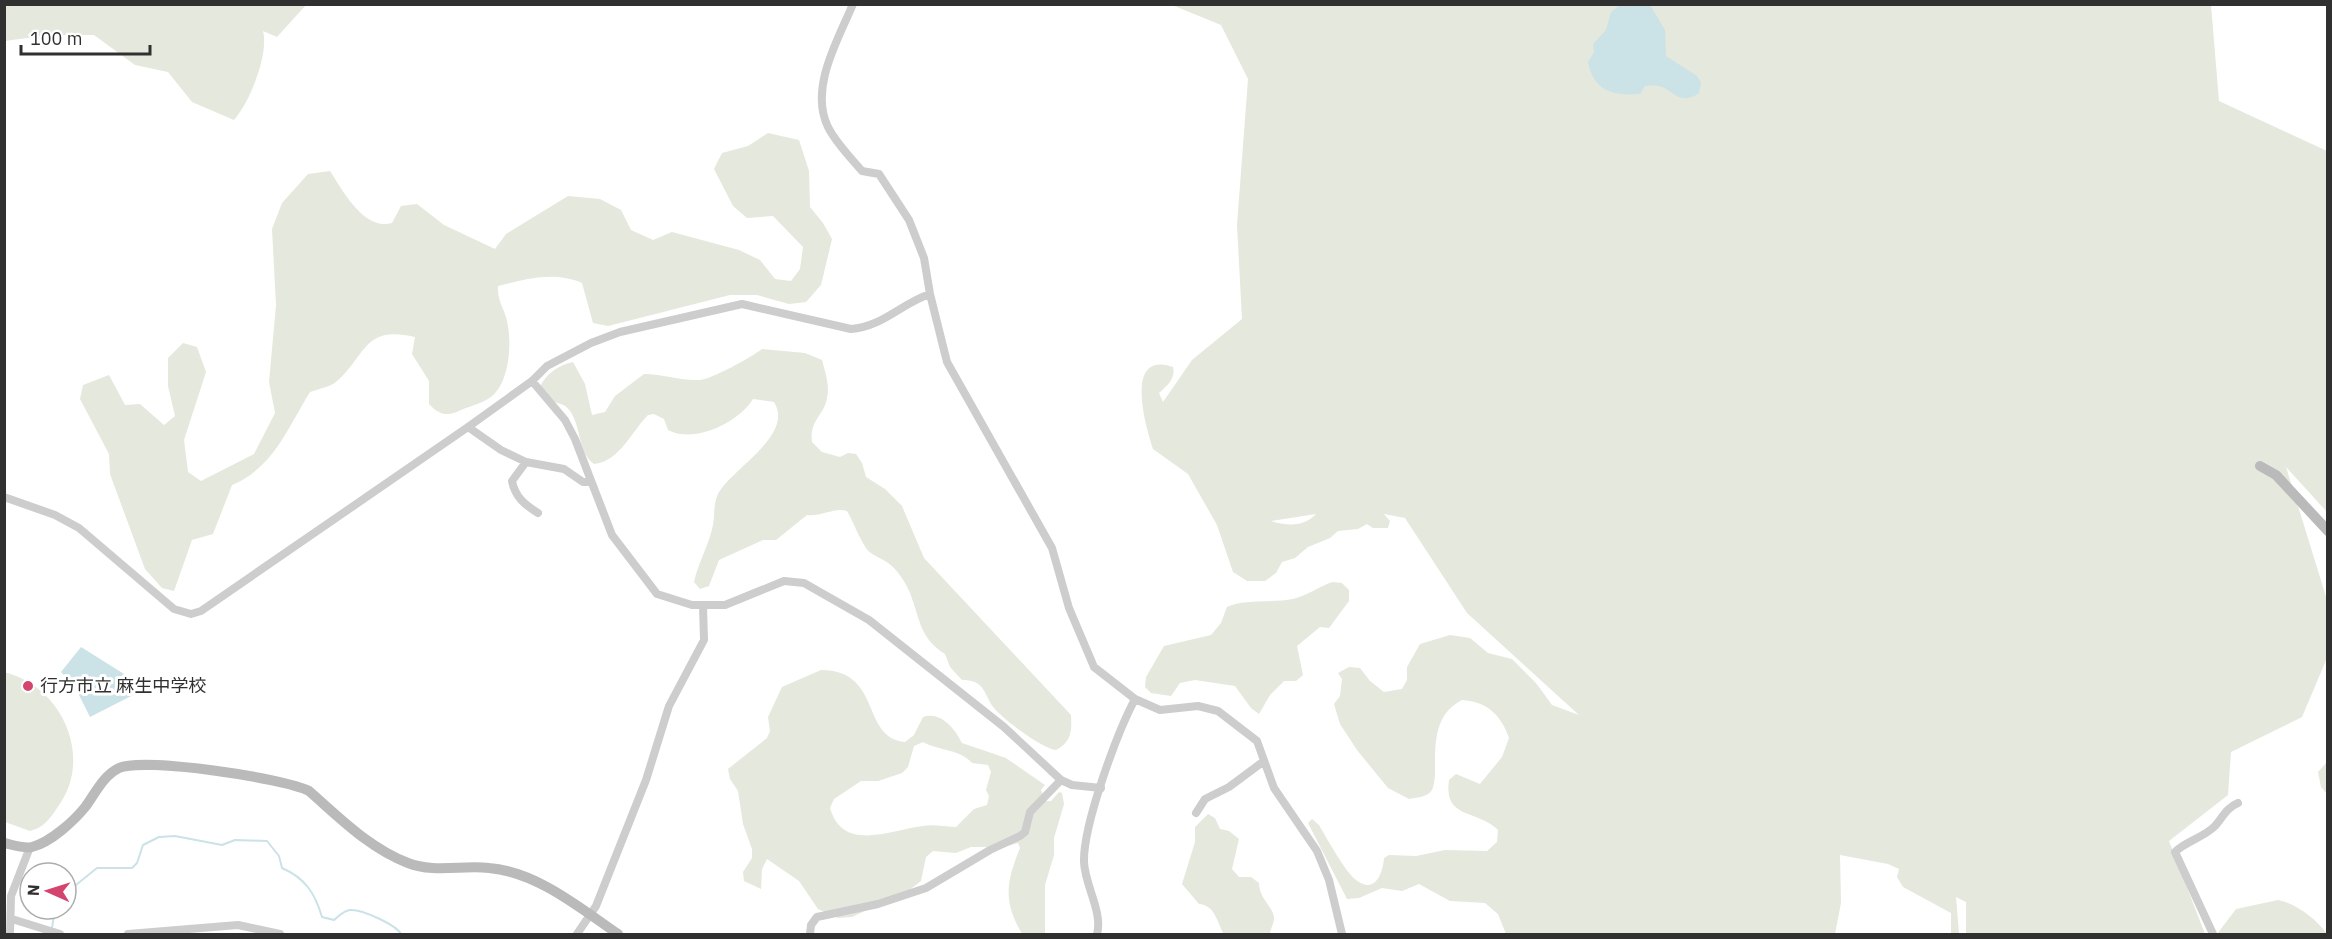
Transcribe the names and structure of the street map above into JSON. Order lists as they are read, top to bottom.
{
  "places": ["行方市立 麻生中学校"],
  "scale_bar": "100 m",
  "north": "left"
}
